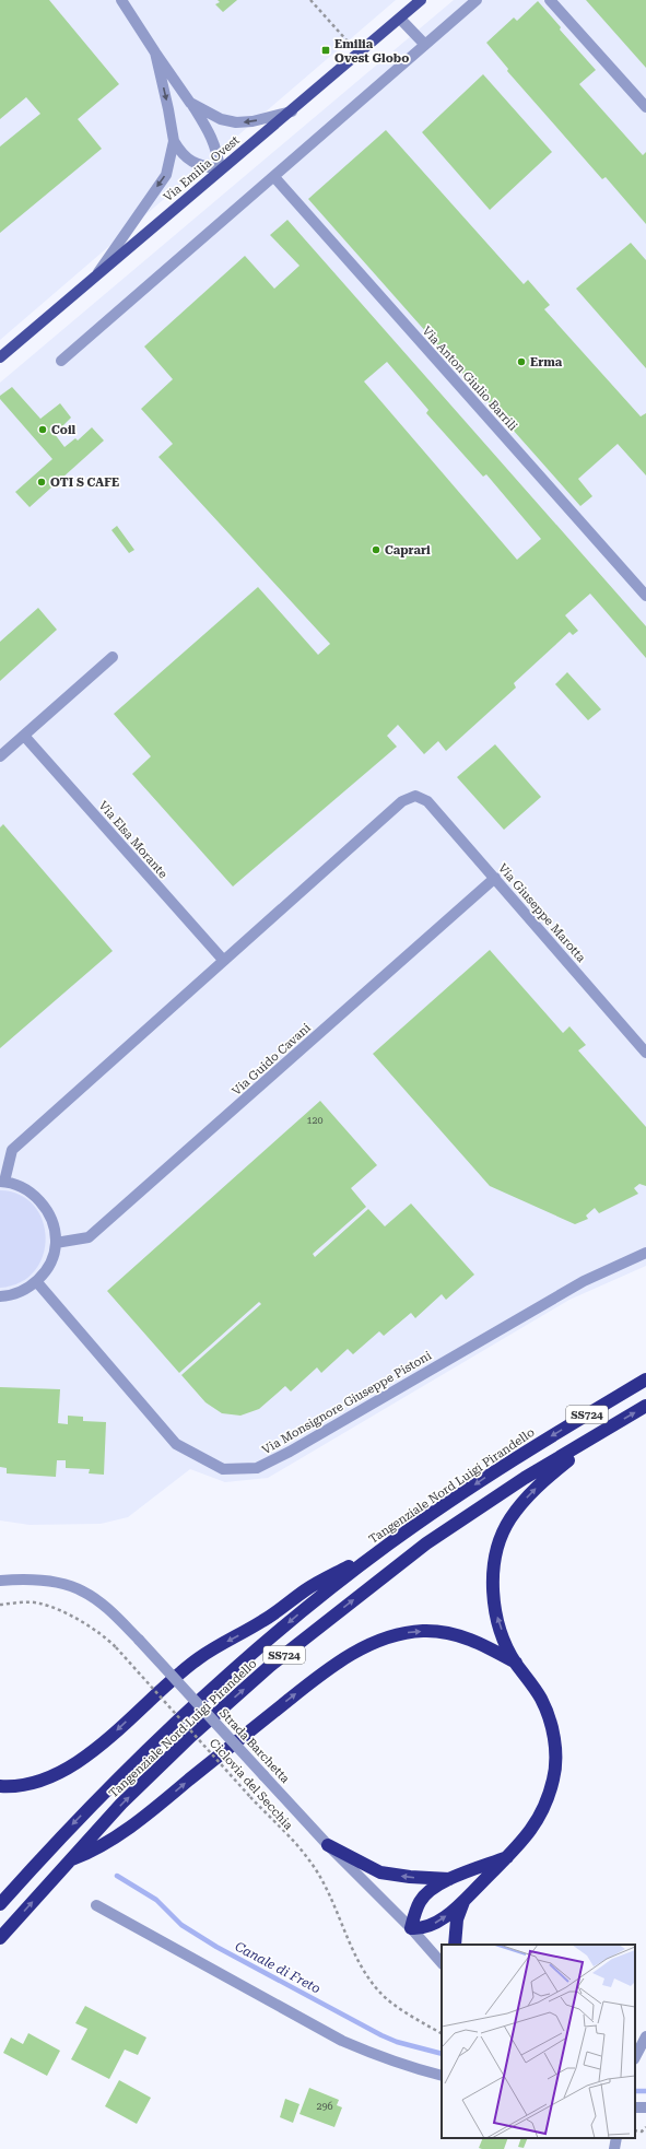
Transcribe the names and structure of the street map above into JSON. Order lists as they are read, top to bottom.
{
  "streets": {
    "highway": ["SS724", "Tangenziale Nord Luigi Pirandello"],
    "main road": ["Via Emilia Ovest"],
    "street": [
      "Via Anton Giulio Barrili",
      "Via Elsa Morante",
      "Via Giuseppe Marotta",
      "Via Guido Cavani",
      "Via Monsignore Giuseppe Pistoni",
      "Strada Barchetta"
    ],
    "path": ["Ciclovia del Secchia"]
  },
  "crossings": [
    ["Via Elsa Morante", "Via Giuseppe Marotta"],
    ["Via Giuseppe Marotta", "Via Guido Cavani"]
  ],
  "water": ["Canale di Freto"],
  "places": {
    "transit": ["Emilia Ovest Globo"],
    "other": [
      "Erma",
      "Coil",
      "OTI S CAFE",
      "Caprari"
    ]
  },
  "house_numbers": ["120", "296"]
}
